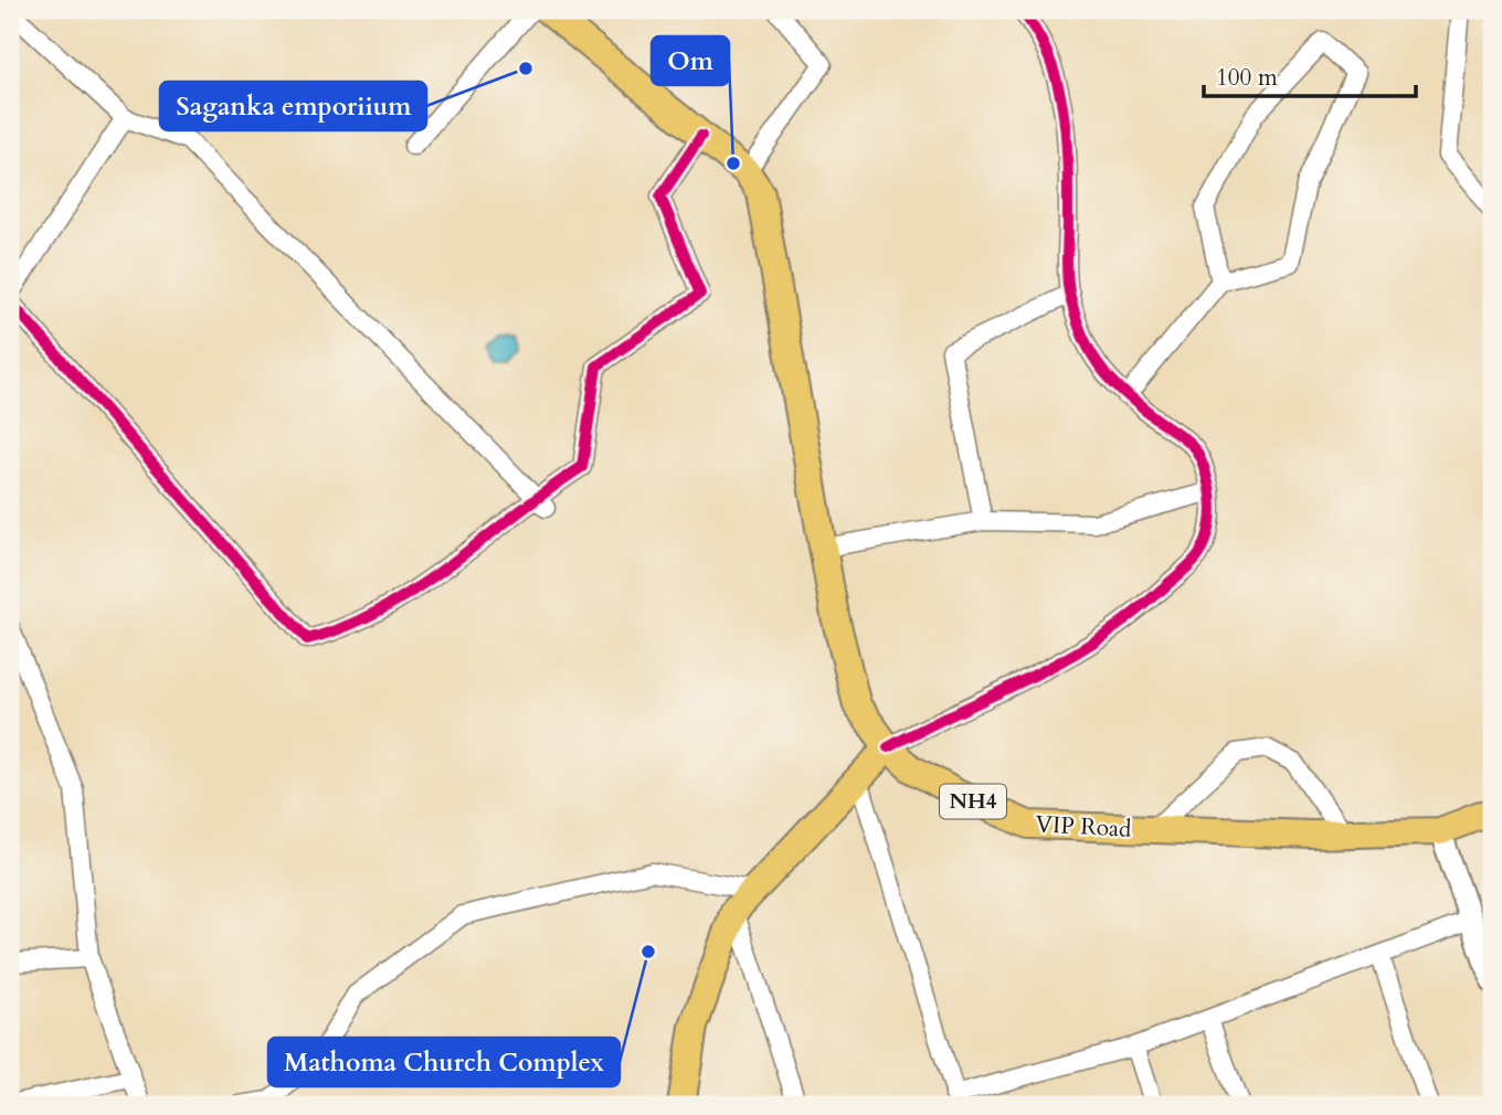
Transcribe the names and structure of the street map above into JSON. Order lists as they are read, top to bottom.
{
  "streets": {
    "main road": ["NH4", "VIP Road"]
  },
  "places": ["Saganka emporiium", "Om", "Mathoma Church Complex"],
  "scale_bar": "100 m"
}
